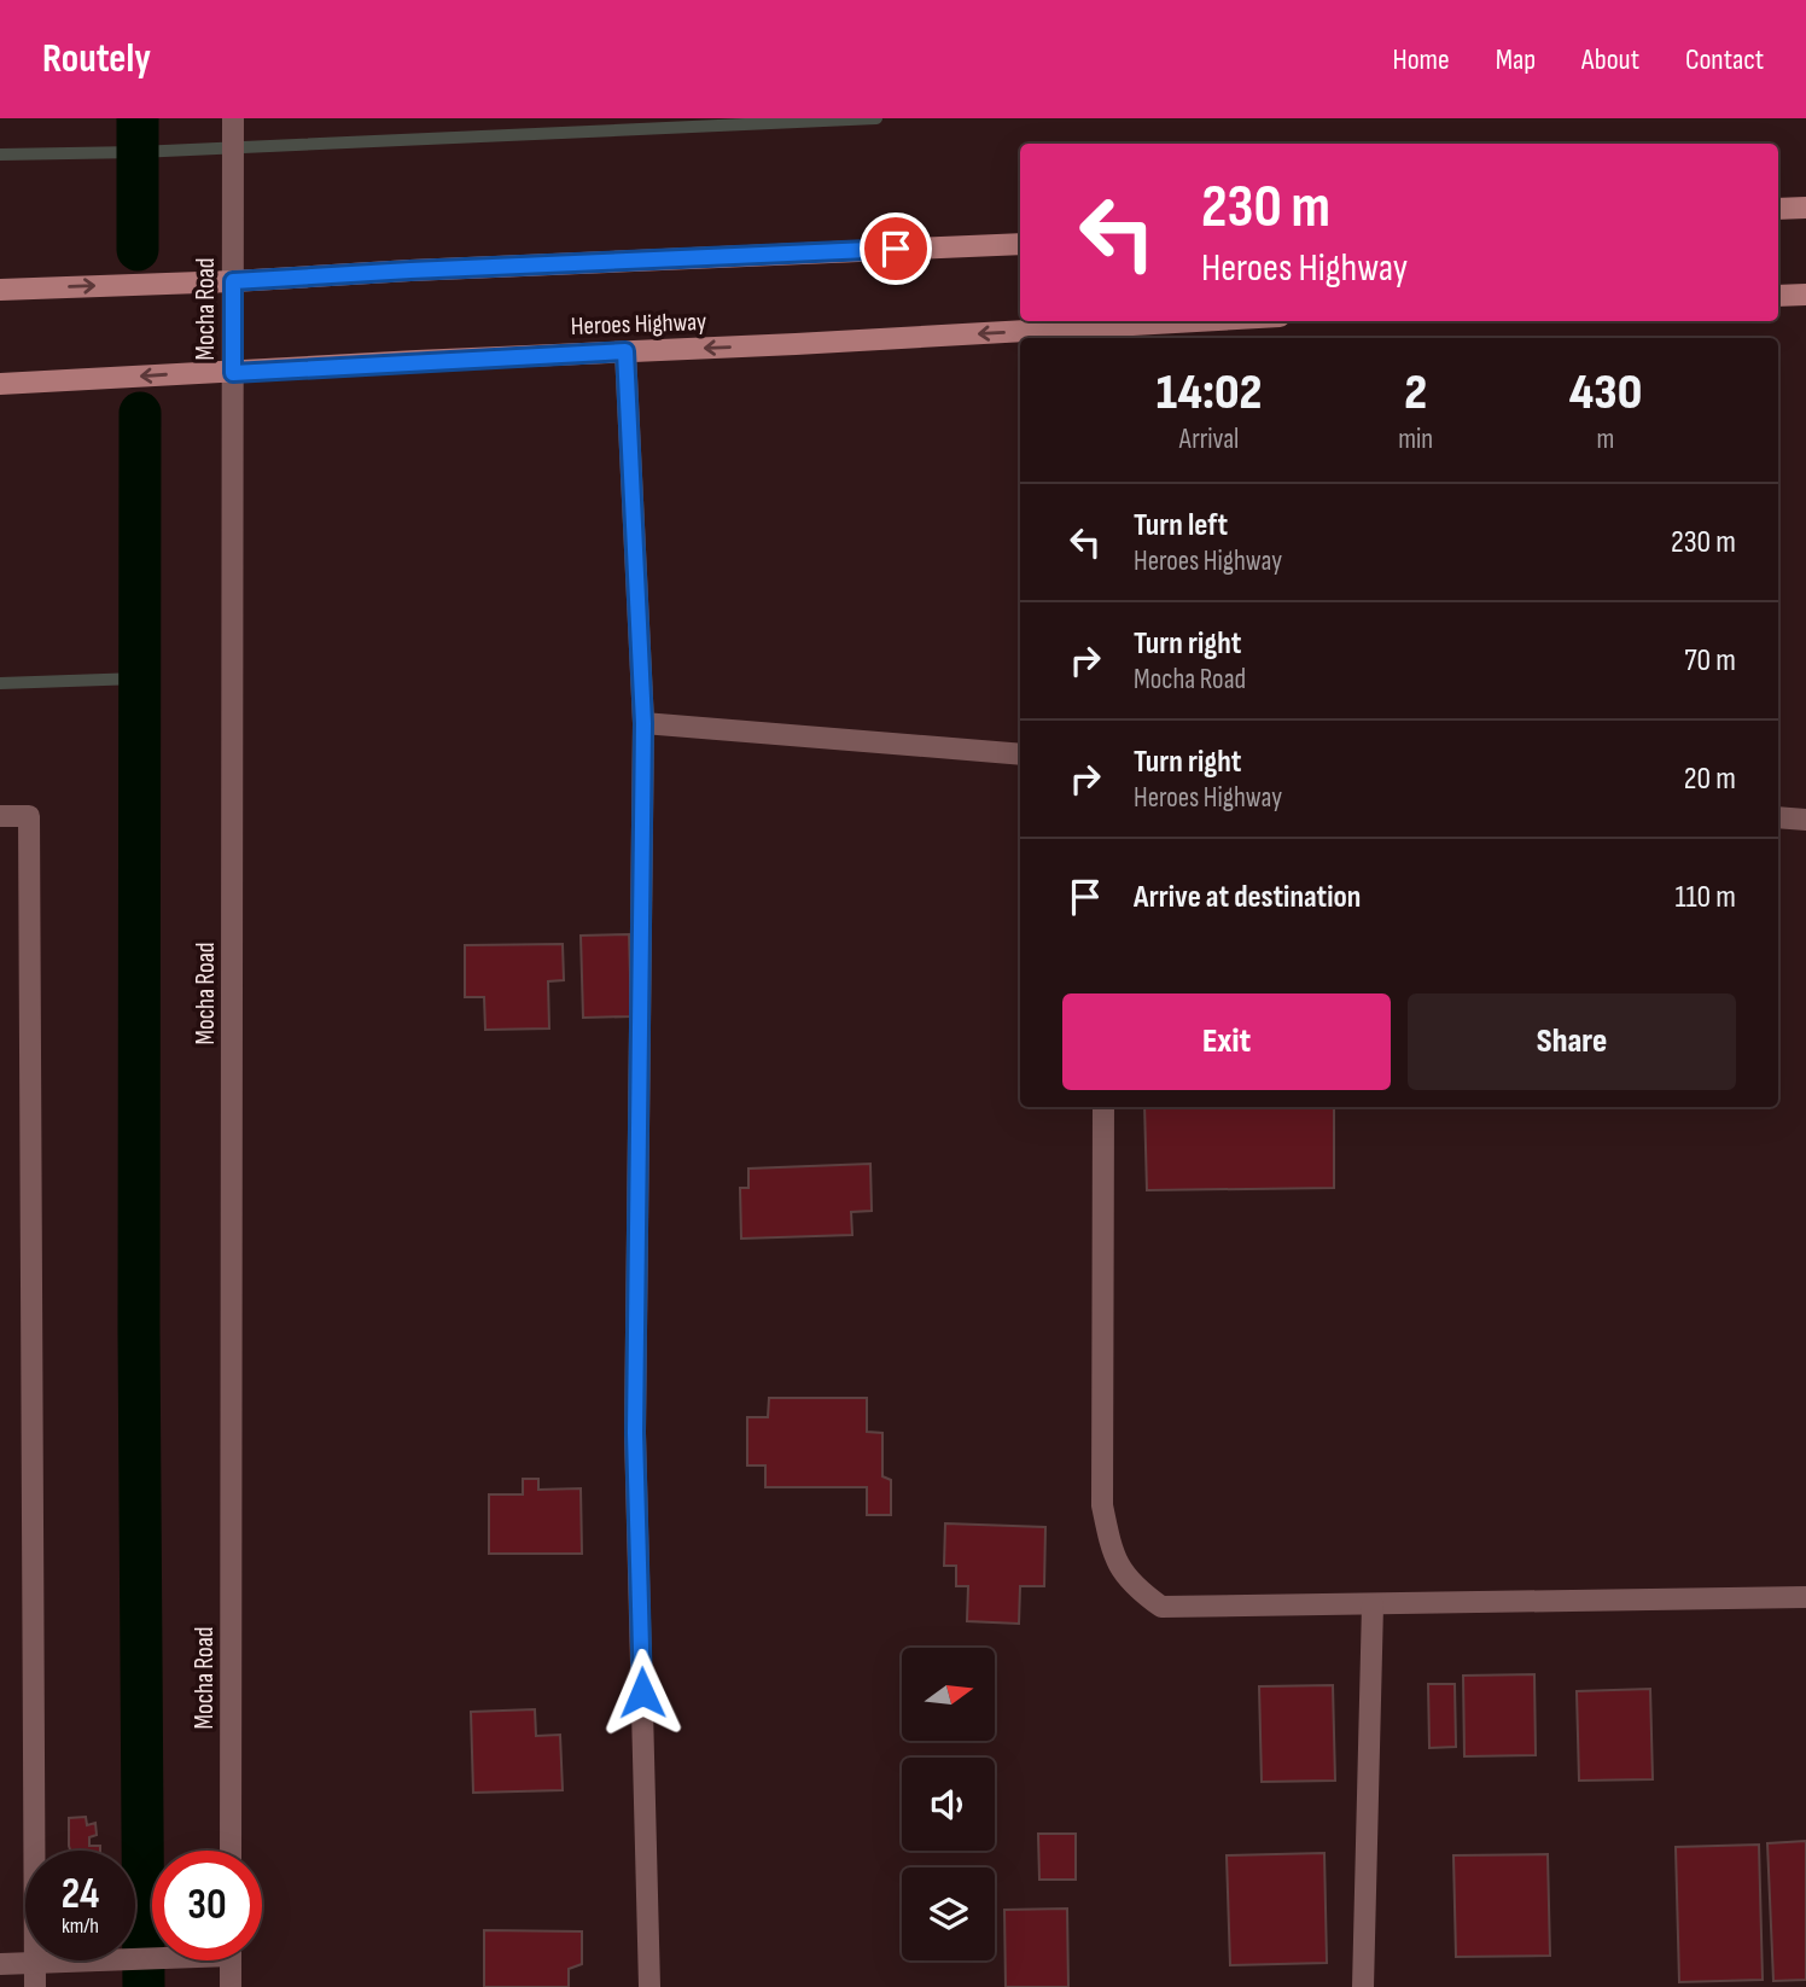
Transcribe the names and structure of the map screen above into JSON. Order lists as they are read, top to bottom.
{
  "streets": {
    "main road": ["Heroes Highway"],
    "street": ["Mocha Road"]
  },
  "crossings": [
    ["Mocha Road", "Heroes Highway"]
  ],
  "north": "right",
  "page": {
    "header": "Routely",
    "nav": [
      "Home",
      "Map",
      "About",
      "Contact"
    ],
    "turn": ["230 m", "Heroes Highway"],
    "eta": [
      "14:02",
      "Arrival",
      "2",
      "min",
      "430",
      "m"
    ],
    "list": [
      {
        "name": "Turn left",
        "note": "Heroes Highway",
        "value": "230 m"
      },
      {
        "name": "Turn right",
        "note": "Mocha Road",
        "value": "70 m"
      },
      {
        "name": "Turn right",
        "note": "Heroes Highway",
        "value": "20 m"
      },
      {
        "name": "Arrive at destination",
        "value": "110 m"
      }
    ],
    "buttons": ["Exit", "Share"],
    "speed": "24 km/h",
    "limit": "30"
  }
}
